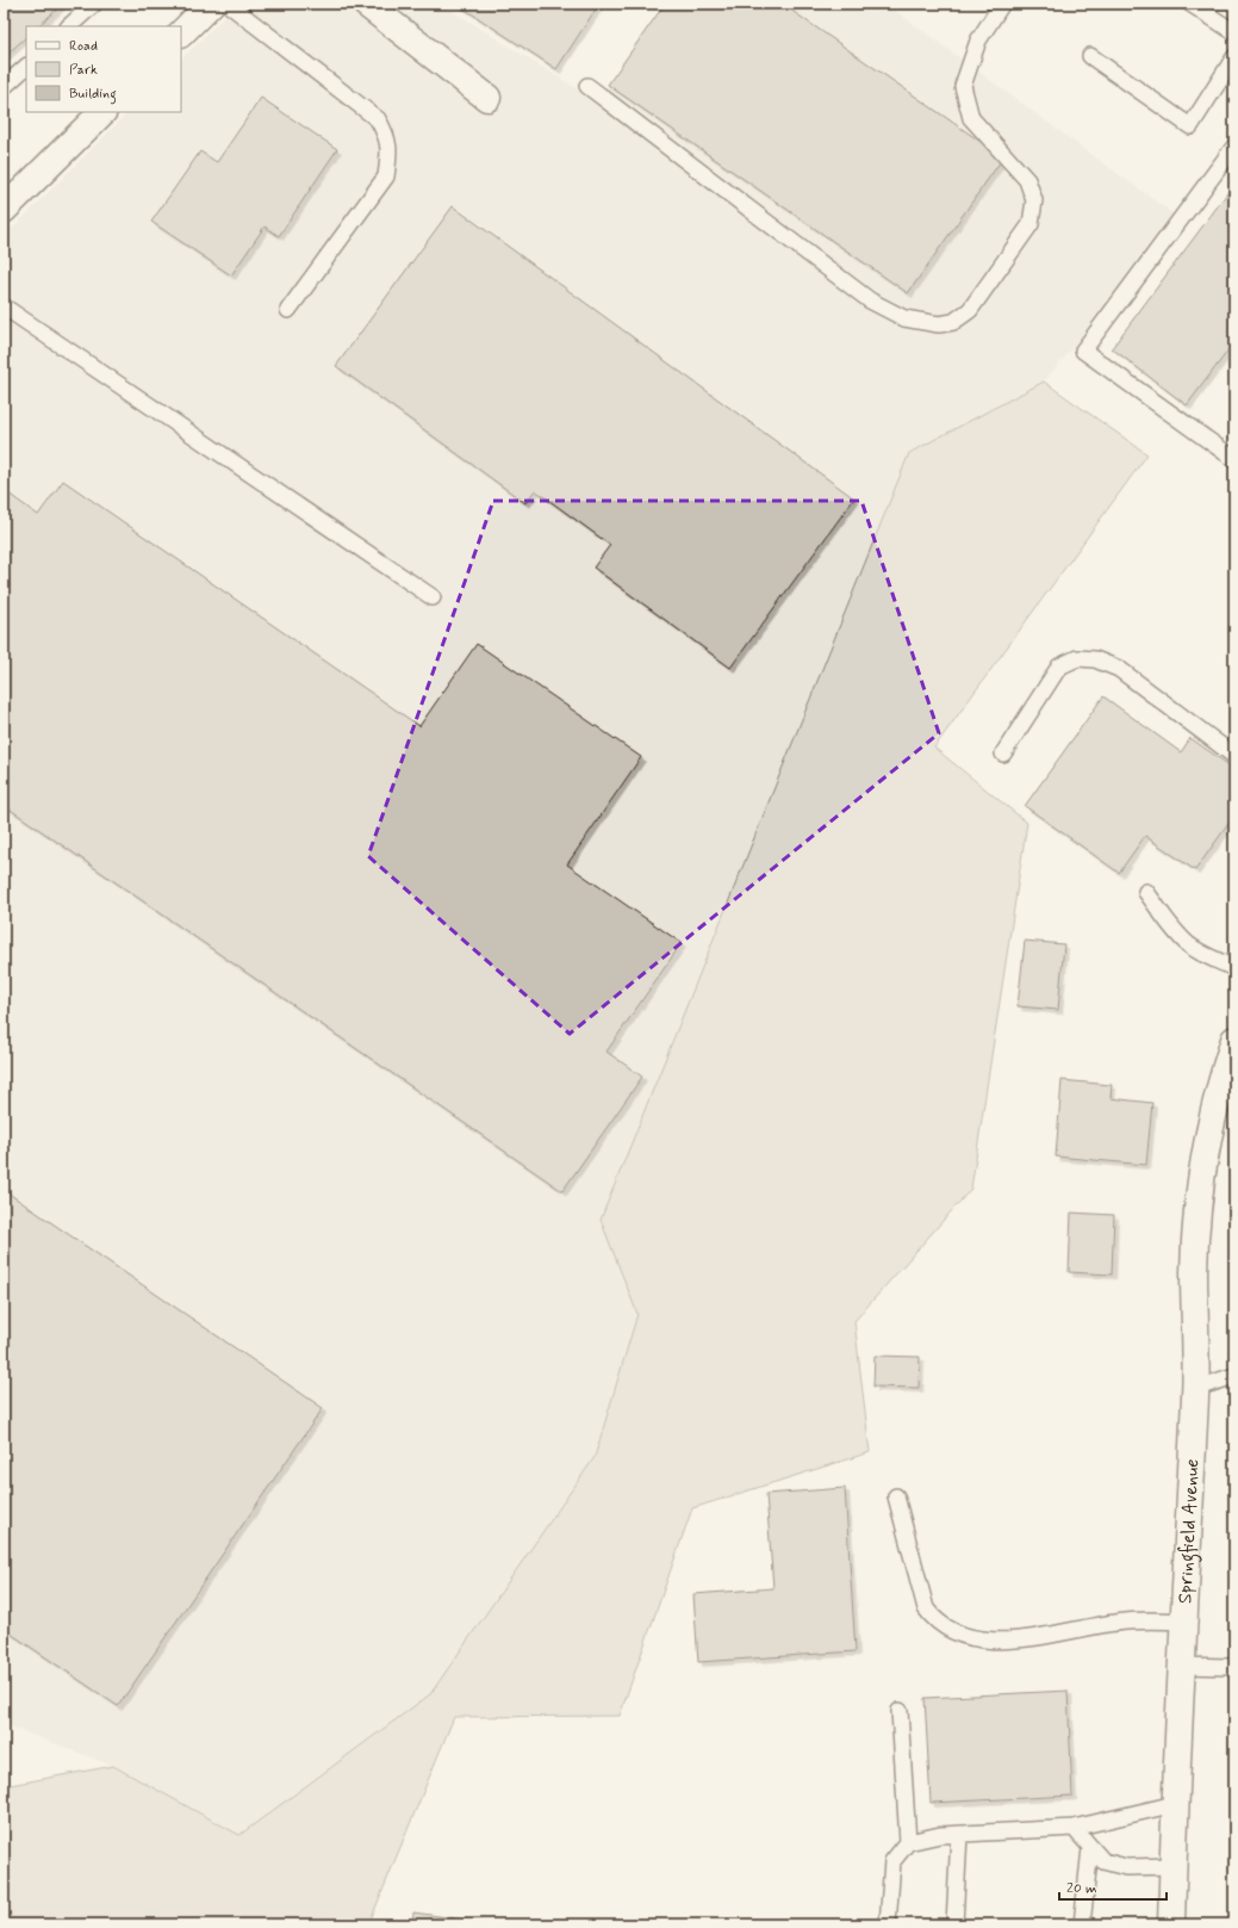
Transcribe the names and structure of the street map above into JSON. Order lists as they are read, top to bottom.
{
  "streets": {
    "main road": ["Springfield Avenue"]
  },
  "legend": ["Road", "Park", "Building"],
  "scale_bar": "20 m"
}
